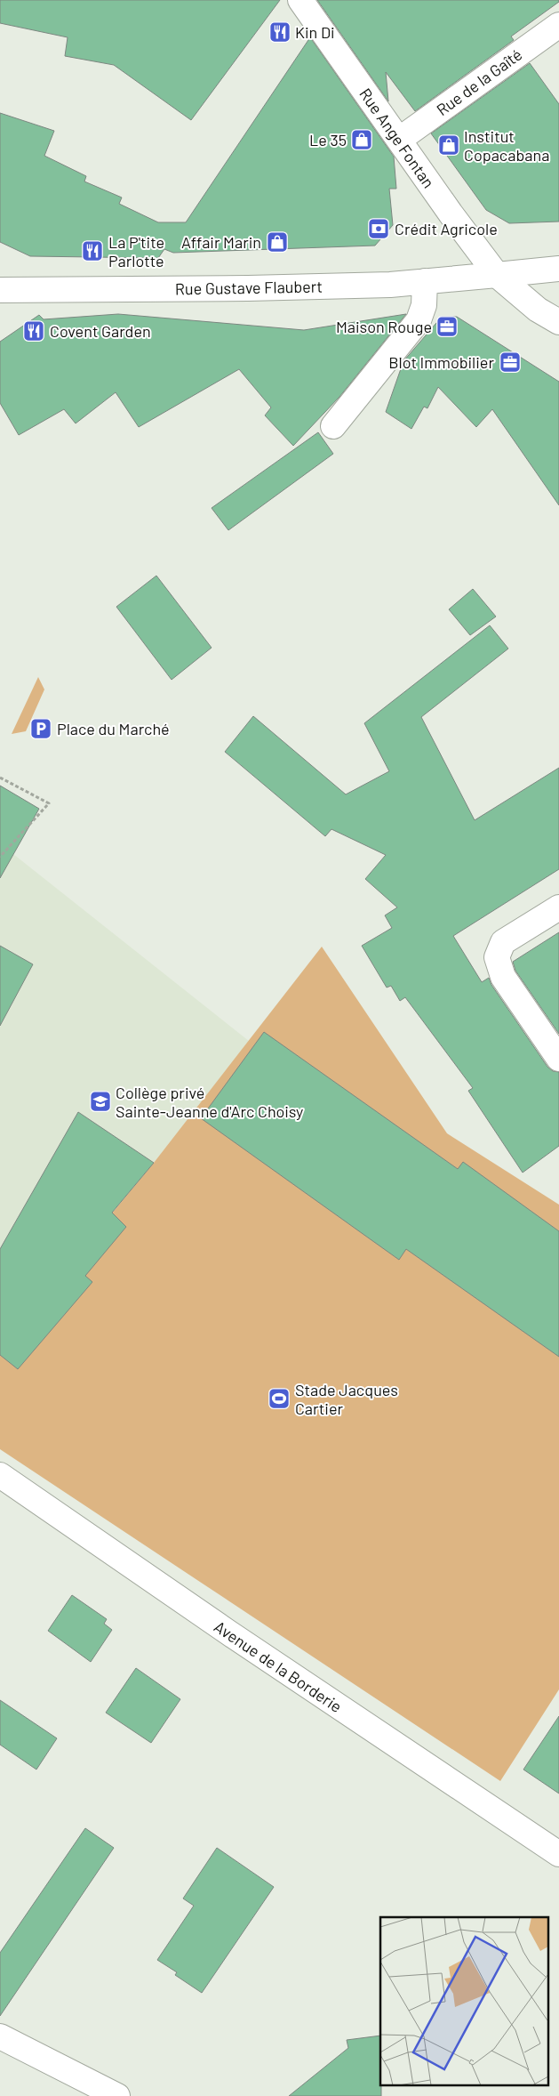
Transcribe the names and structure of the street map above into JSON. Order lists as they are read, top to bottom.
{
  "streets": {
    "street": [
      "Rue de la Gaîté",
      "Rue Ange Fontan",
      "Rue Gustave Flaubert",
      "Avenue de la Borderie"
    ]
  },
  "crossings": [
    ["Rue de la Gaîté", "Rue Ange Fontan"],
    ["Rue Ange Fontan", "Rue Gustave Flaubert"]
  ],
  "places": {
    "restaurant": ["Kin Di", "La P'tite Parlotte", "Covent Garden"],
    "shop": ["Le 35", "Institut Copacabana", "Affair Marin"],
    "bank": ["Crédit Agricole"],
    "office": ["Maison Rouge", "Blot Immobilier"],
    "parking": ["Place du Marché"],
    "school or university": ["Collège privé Sainte-Jeanne d'Arc Choisy"],
    "sports": ["Stade Jacques Cartier"]
  }
}
